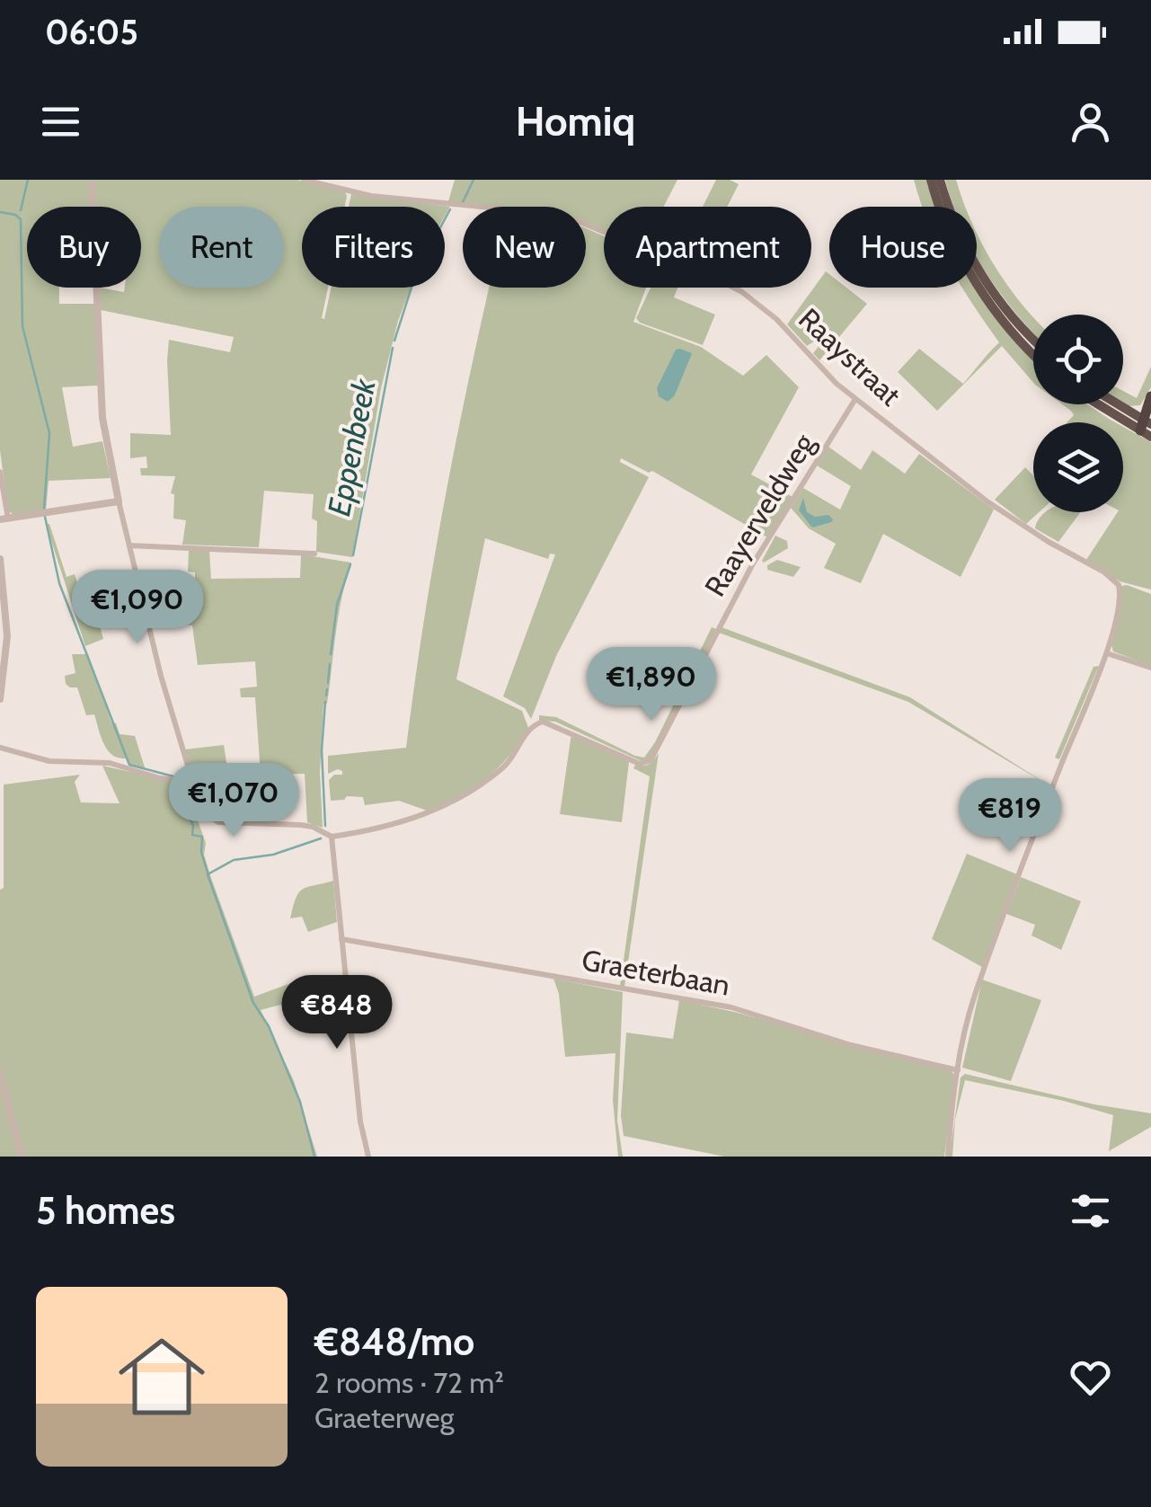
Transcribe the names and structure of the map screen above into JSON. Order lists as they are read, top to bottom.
{
  "streets": {
    "street": ["Raaystraat", "Raayerveldweg", "Graeterbaan"]
  },
  "crossings": [
    ["Raaystraat", "Raayerveldweg"]
  ],
  "water": ["Eppenbeek"],
  "page": {
    "status": "06:05",
    "header": "Homiq",
    "chip": [
      "Buy",
      "Rent",
      "Filters",
      "New",
      "Apartment",
      "House"
    ],
    "price": [
      "€1,090",
      "€1,890",
      "€1,070",
      "€819",
      "€848"
    ],
    "heading": "5 homes",
    "list": [
      {
        "name": "€848/mo",
        "note": "2 rooms · 72 m² · Graeterweg"
      }
    ]
  }
}
